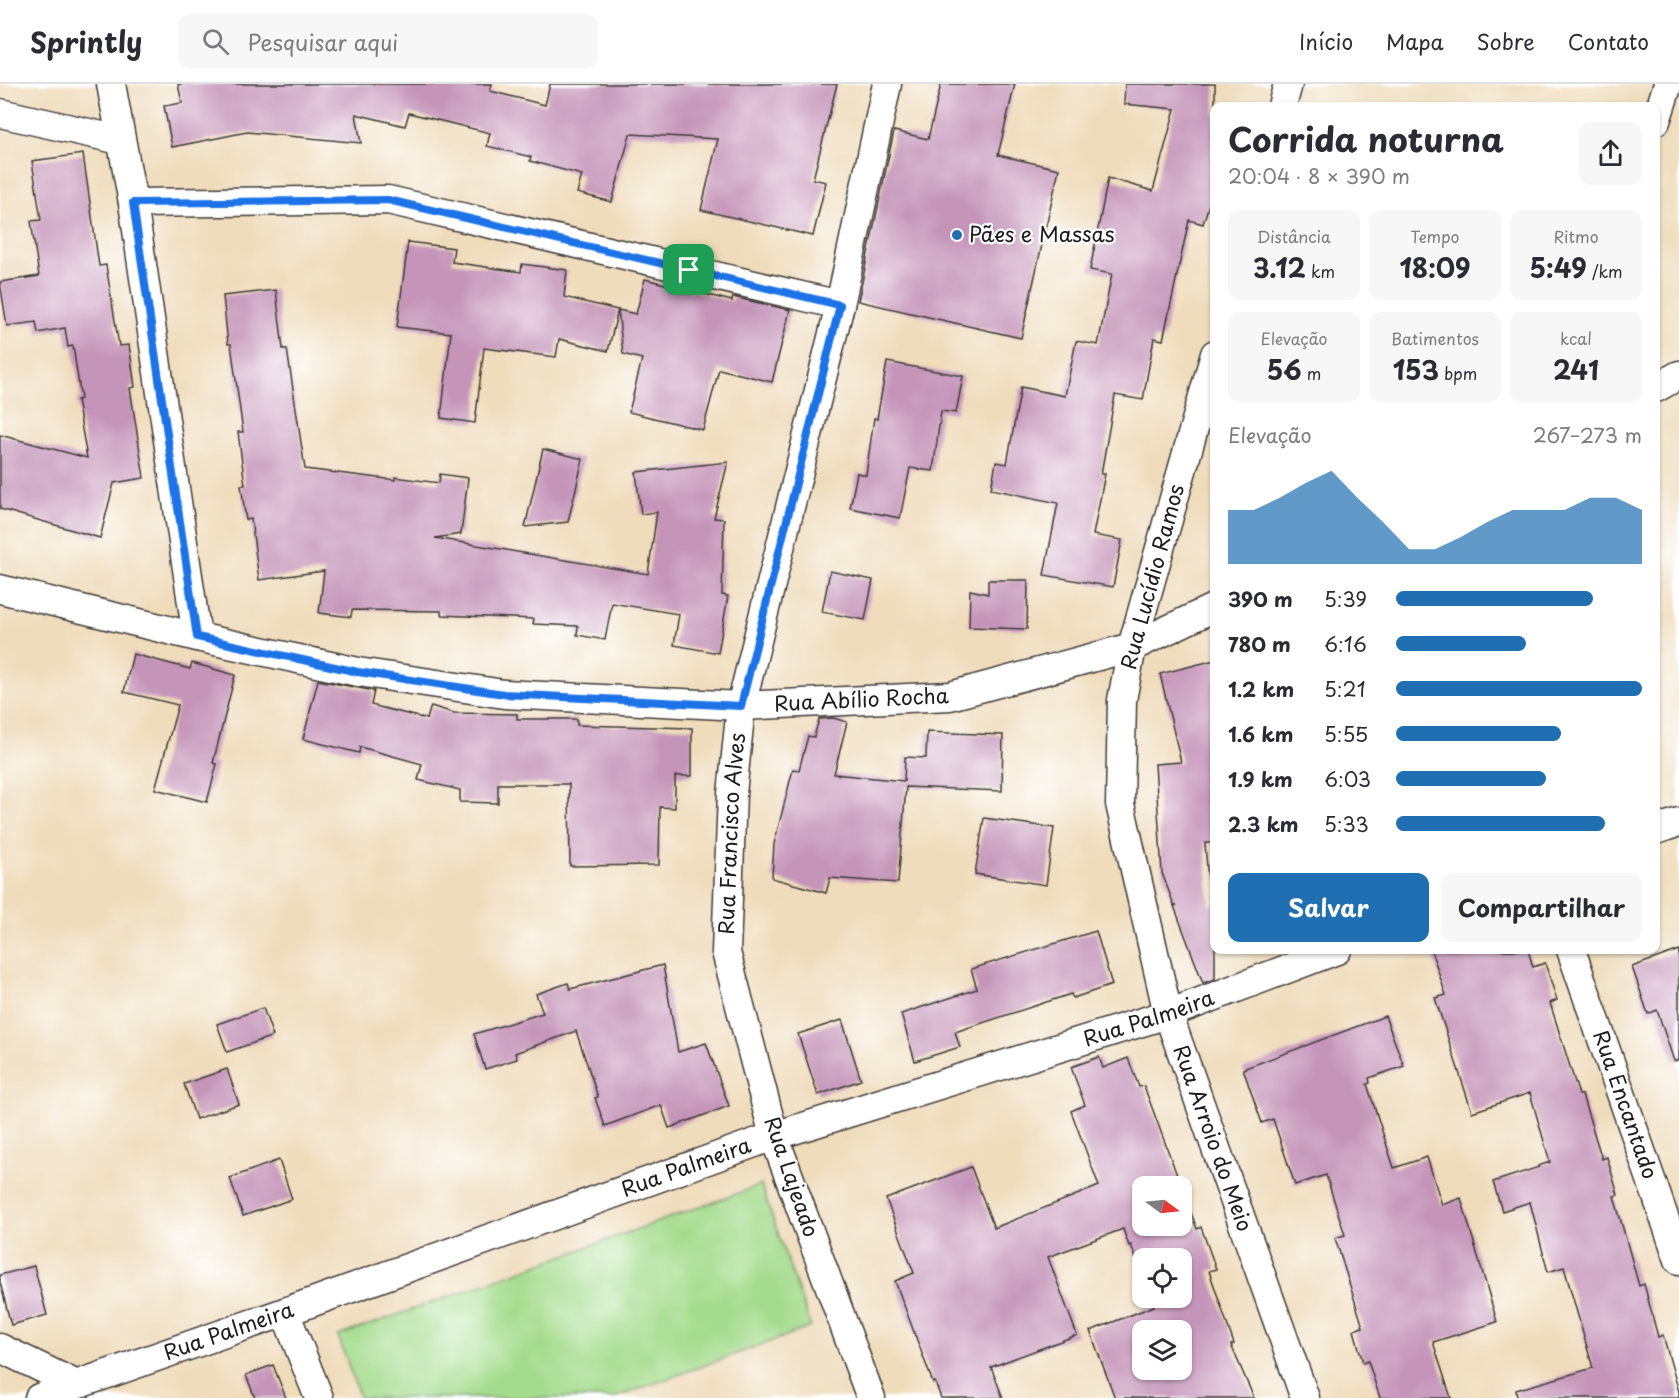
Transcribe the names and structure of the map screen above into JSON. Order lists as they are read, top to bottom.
{
  "streets": {
    "street": [
      "Rua Lucídio Ramos",
      "Rua Abílio Rocha",
      "Rua Francisco Alves",
      "Rua Palmeira",
      "Rua Encantado",
      "Rua Arroio do Meio",
      "Rua Lajeado"
    ]
  },
  "crossings": [
    ["Rua Lucídio Ramos", "Rua Abílio Rocha"],
    ["Rua Lucídio Ramos", "Rua Arroio do Meio"],
    ["Rua Abílio Rocha", "Rua Francisco Alves"],
    ["Rua Francisco Alves", "Rua Lajeado"],
    ["Rua Palmeira", "Rua Arroio do Meio"],
    ["Rua Palmeira", "Rua Lajeado"]
  ],
  "places": ["Pães e Massas"],
  "north": "right",
  "page": {
    "header": "Sprintly",
    "search": "Pesquisar aqui",
    "nav": [
      "Início",
      "Mapa",
      "Sobre",
      "Contato"
    ],
    "heading": ["Corrida noturna", "20:04 · 8 × 390 m"],
    "stats": [
      ["Distância", "3.12 km"],
      ["Tempo", "18:09"],
      ["Ritmo", "5:49 /km"],
      ["Elevação", "56 m"],
      ["Batimentos", "153 bpm"],
      ["kcal", "241"]
    ],
    "chart": ["Elevação", "267–273 m"],
    "list": [
      {
        "name": "390 m",
        "note": "5:39"
      },
      {
        "name": "780 m",
        "note": "6:16"
      },
      {
        "name": "1.2 km",
        "note": "5:21"
      },
      {
        "name": "1.6 km",
        "note": "5:55"
      },
      {
        "name": "1.9 km",
        "note": "6:03"
      },
      {
        "name": "2.3 km",
        "note": "5:33"
      }
    ],
    "buttons": ["Salvar", "Compartilhar"]
  }
}
